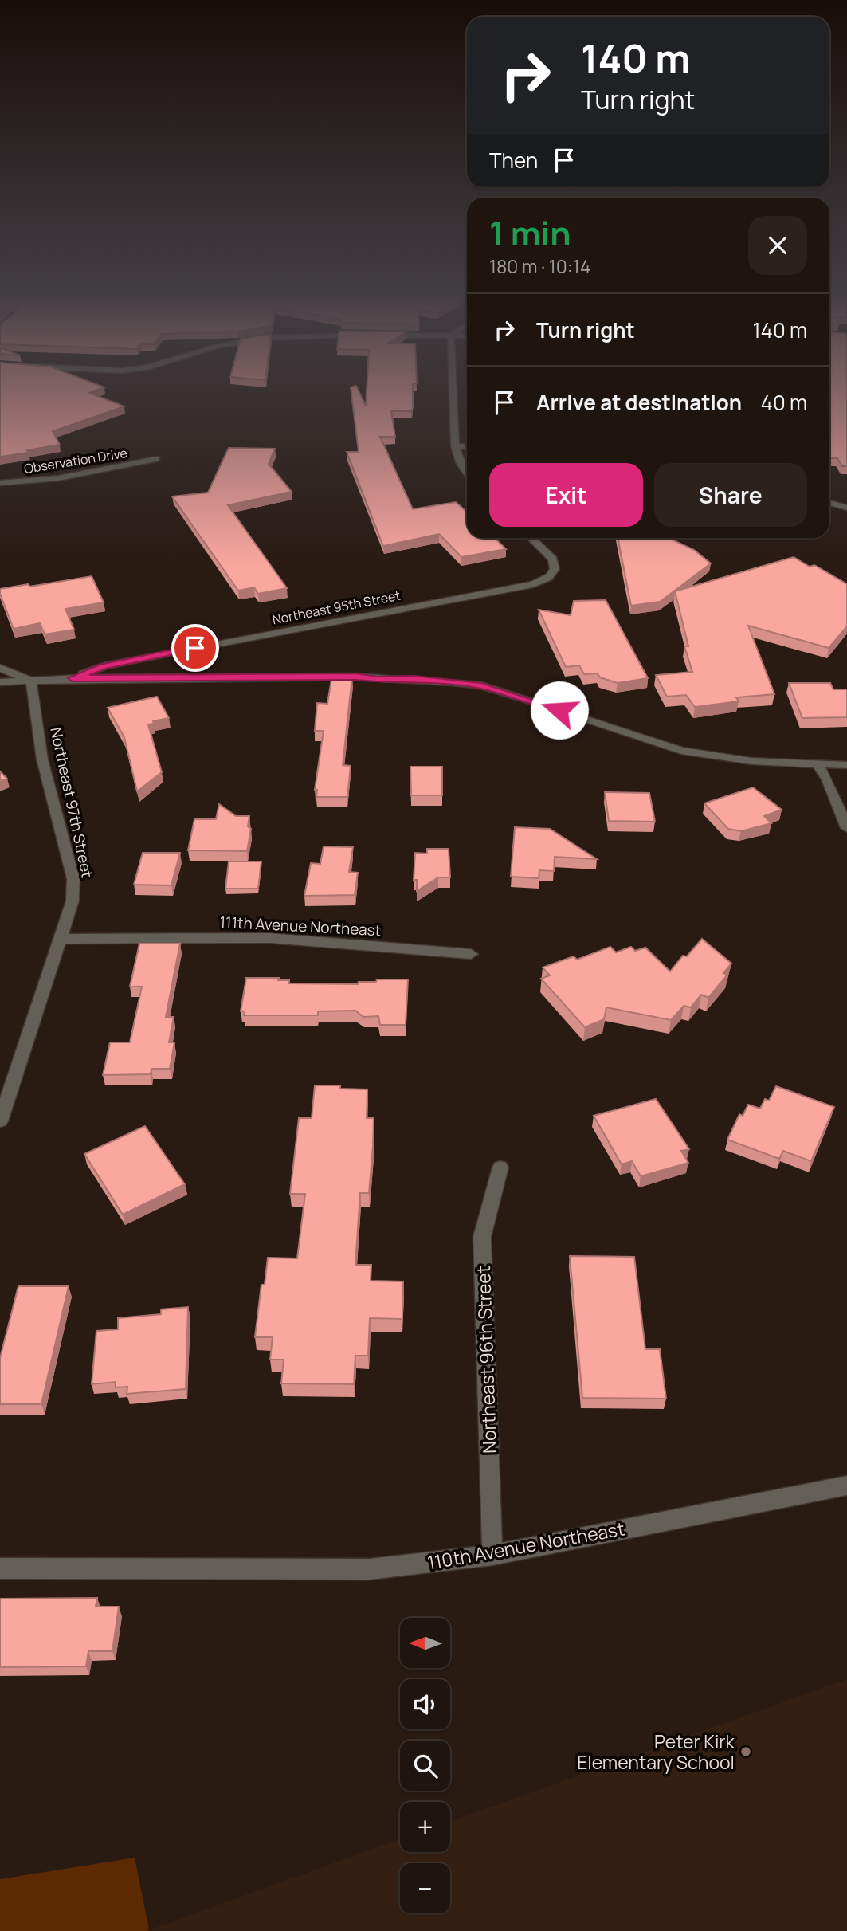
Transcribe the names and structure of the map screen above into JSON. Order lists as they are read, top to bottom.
{
  "streets": {
    "street": [
      "Observation Drive",
      "Northeast 95th Street",
      "Northeast 97th Street",
      "111th Avenue Northeast",
      "Northeast 96th Street",
      "110th Avenue Northeast"
    ]
  },
  "crossings": [
    ["Northeast 97th Street", "111th Avenue Northeast"],
    ["Northeast 96th Street", "110th Avenue Northeast"]
  ],
  "places": ["Peter Kirk Elementary School"],
  "north": "left",
  "page": {
    "turn": ["140 m", "Turn right"],
    "then": "Then",
    "heading": ["1 min", "180 m · 10:14"],
    "list": [
      {
        "name": "Turn right",
        "value": "140 m"
      },
      {
        "name": "Arrive at destination",
        "value": "40 m"
      }
    ],
    "buttons": ["Exit", "Share"],
    "map_buttons": ["+", "−"]
  }
}
